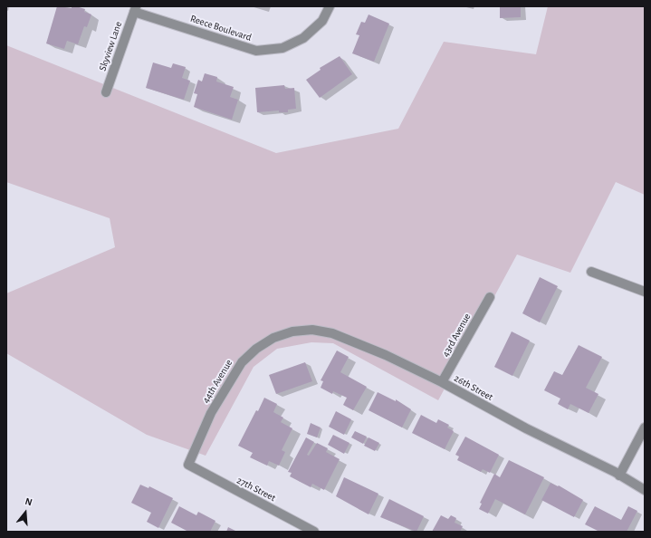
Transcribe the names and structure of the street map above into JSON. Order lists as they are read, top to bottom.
{
  "streets": {
    "street": [
      "Reece Boulevard",
      "Skyview Lane",
      "43rd Avenue",
      "44th Avenue",
      "26th Street",
      "27th Street"
    ]
  },
  "crossings": [
    ["Reece Boulevard", "Skyview Lane"],
    ["43rd Avenue", "26th Street"],
    ["44th Avenue", "26th Street"],
    ["44th Avenue", "27th Street"]
  ],
  "north": "top"
}
